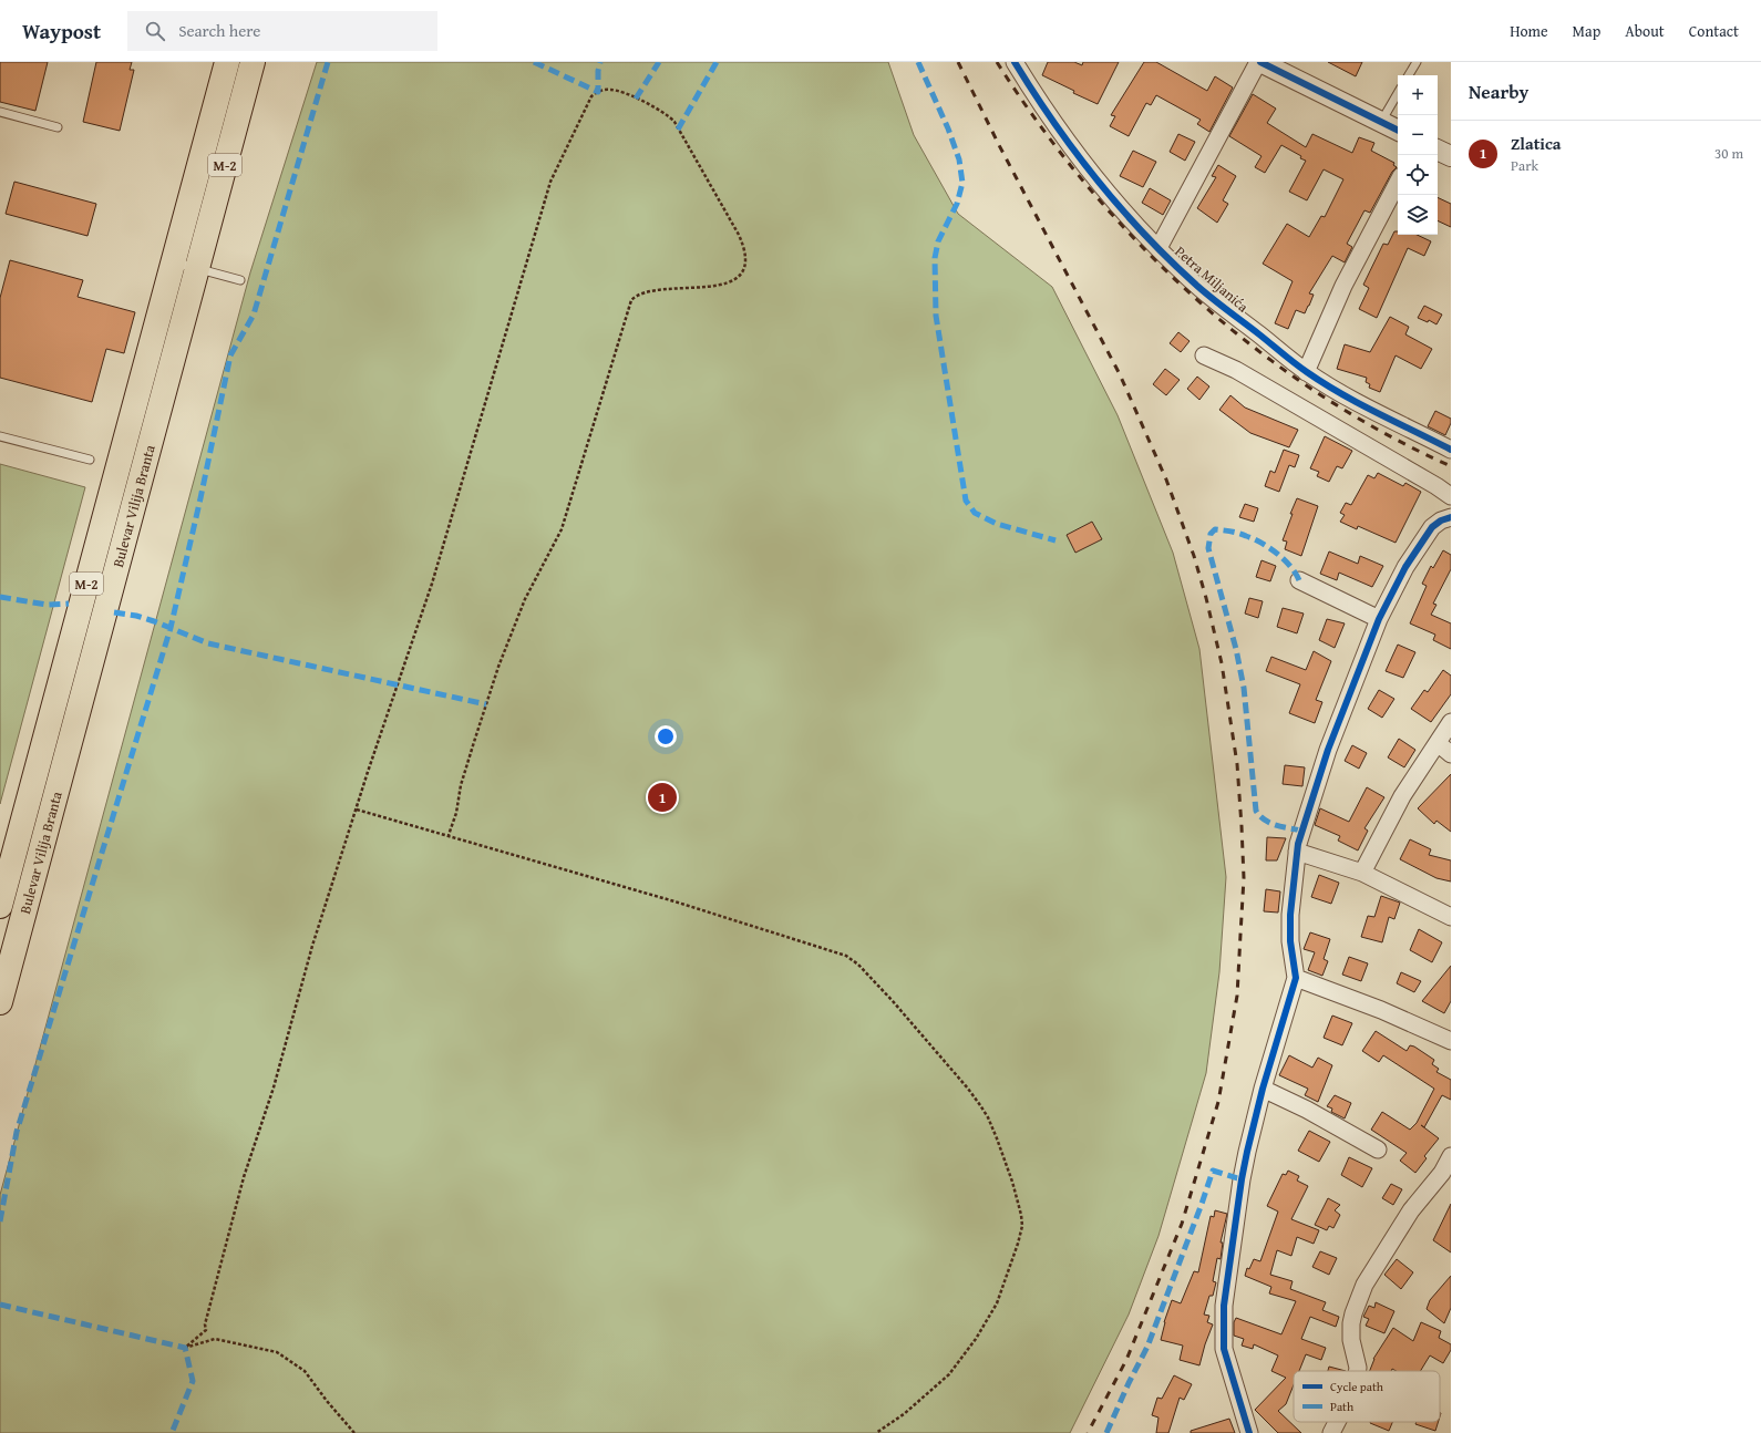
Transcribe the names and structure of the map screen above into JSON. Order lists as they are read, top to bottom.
{
  "streets": {
    "main road": ["M-2", "Bulevar Vilija Branta"],
    "street": ["Petra Miljanića"]
  },
  "legend": ["Cycle path", "Path"],
  "page": {
    "header": "Waypost",
    "search": "Search here",
    "nav": [
      "Home",
      "Map",
      "About",
      "Contact"
    ],
    "heading": "Nearby",
    "map_buttons": ["+", "−"],
    "list": [
      {
        "mark": "1",
        "name": "Zlatica",
        "note": "Park",
        "value": "30 m"
      }
    ],
    "pins": "1"
  }
}
